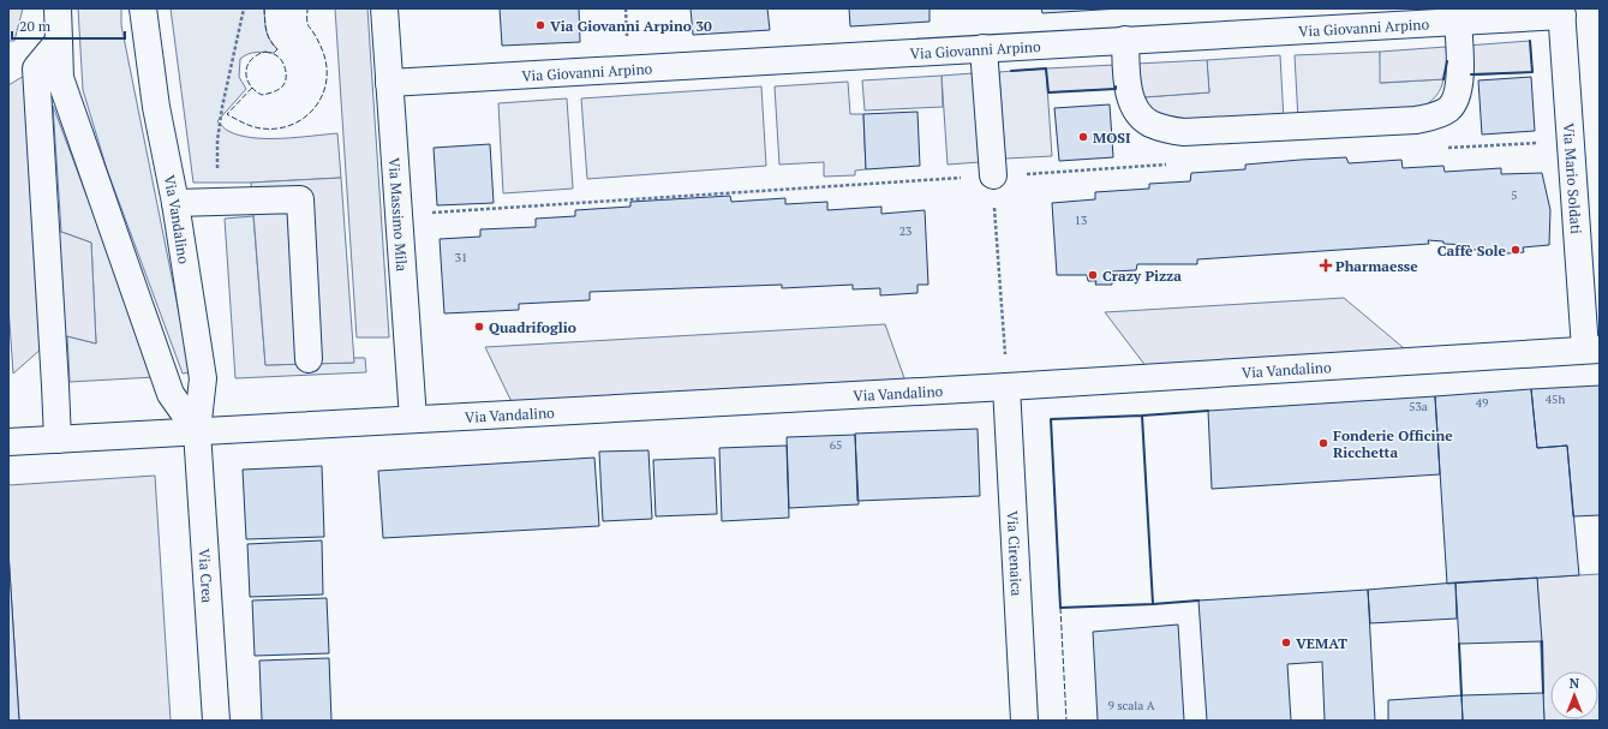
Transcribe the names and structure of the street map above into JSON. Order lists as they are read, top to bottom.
{
  "streets": {
    "street": [
      "Via Giovanni Arpino",
      "Via Mario Soldati",
      "Via Massimo Mila",
      "Via Vandalino",
      "Via Cirenaica",
      "Via Crea"
    ]
  },
  "crossings": [
    ["Via Giovanni Arpino", "Via Mario Soldati"],
    ["Via Giovanni Arpino", "Via Massimo Mila"],
    ["Via Mario Soldati", "Via Vandalino"],
    ["Via Massimo Mila", "Via Vandalino"],
    ["Via Vandalino", "Via Cirenaica"],
    ["Via Vandalino", "Via Crea"]
  ],
  "places": {
    "other": [
      "Via Giovanni Arpino 30",
      "MOSI",
      "Caffè Sole",
      "Crazy Pizza",
      "Quadrifoglio",
      "Fonderie Officine Ricchetta",
      "VEMAT"
    ],
    "health": ["Pharmaesse"]
  },
  "house_numbers": [
    "5",
    "13",
    "23",
    "31",
    "45h",
    "49",
    "53a",
    "65",
    "9 scala A"
  ],
  "scale_bar": "20 m",
  "north": "top"
}
